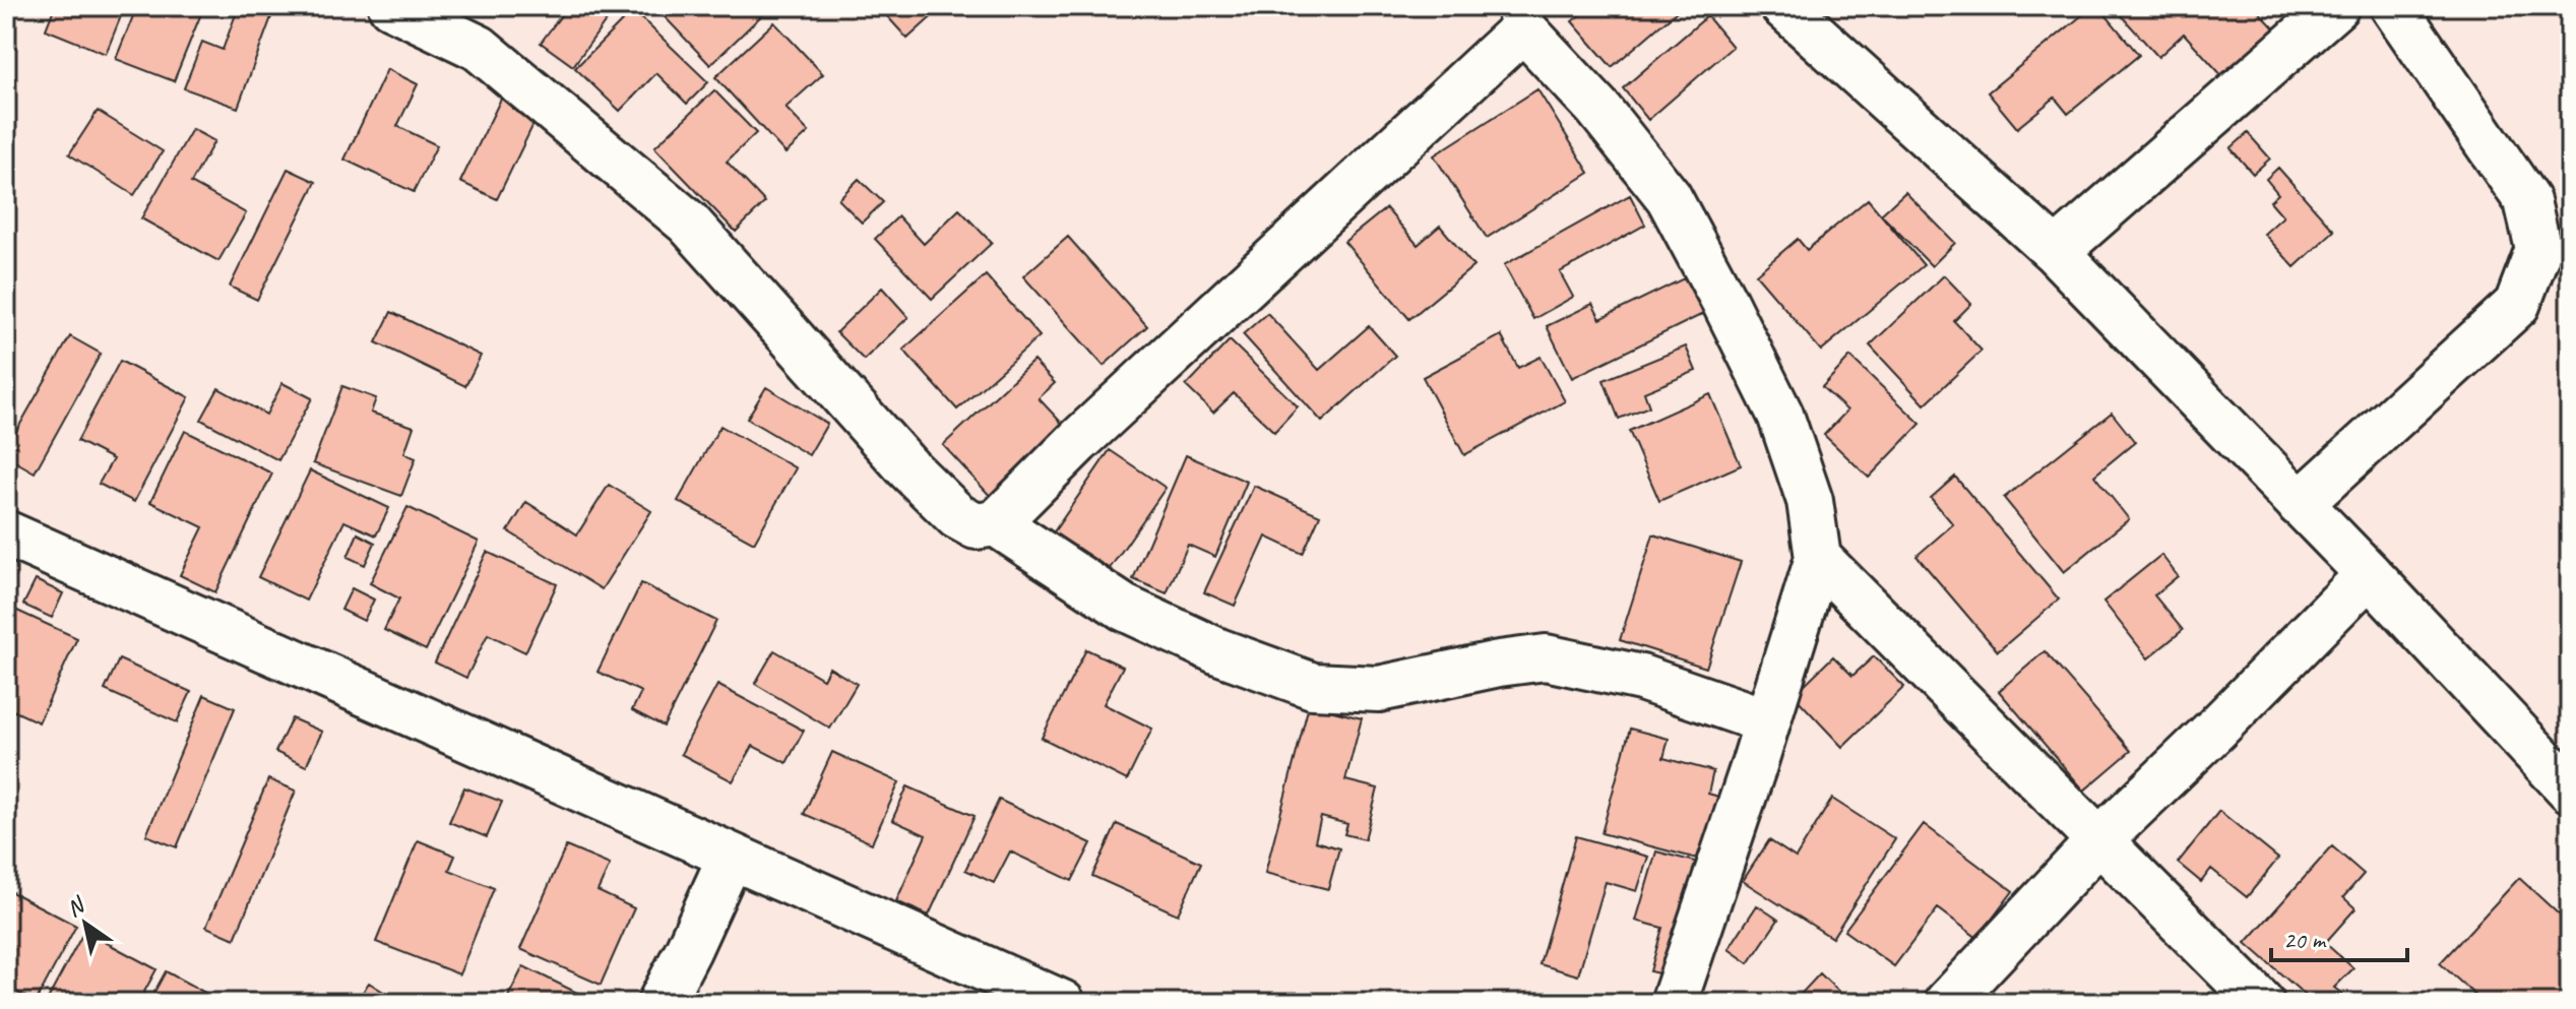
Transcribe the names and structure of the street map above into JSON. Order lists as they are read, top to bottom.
{
  "scale_bar": "20 m",
  "north": "top left"
}
